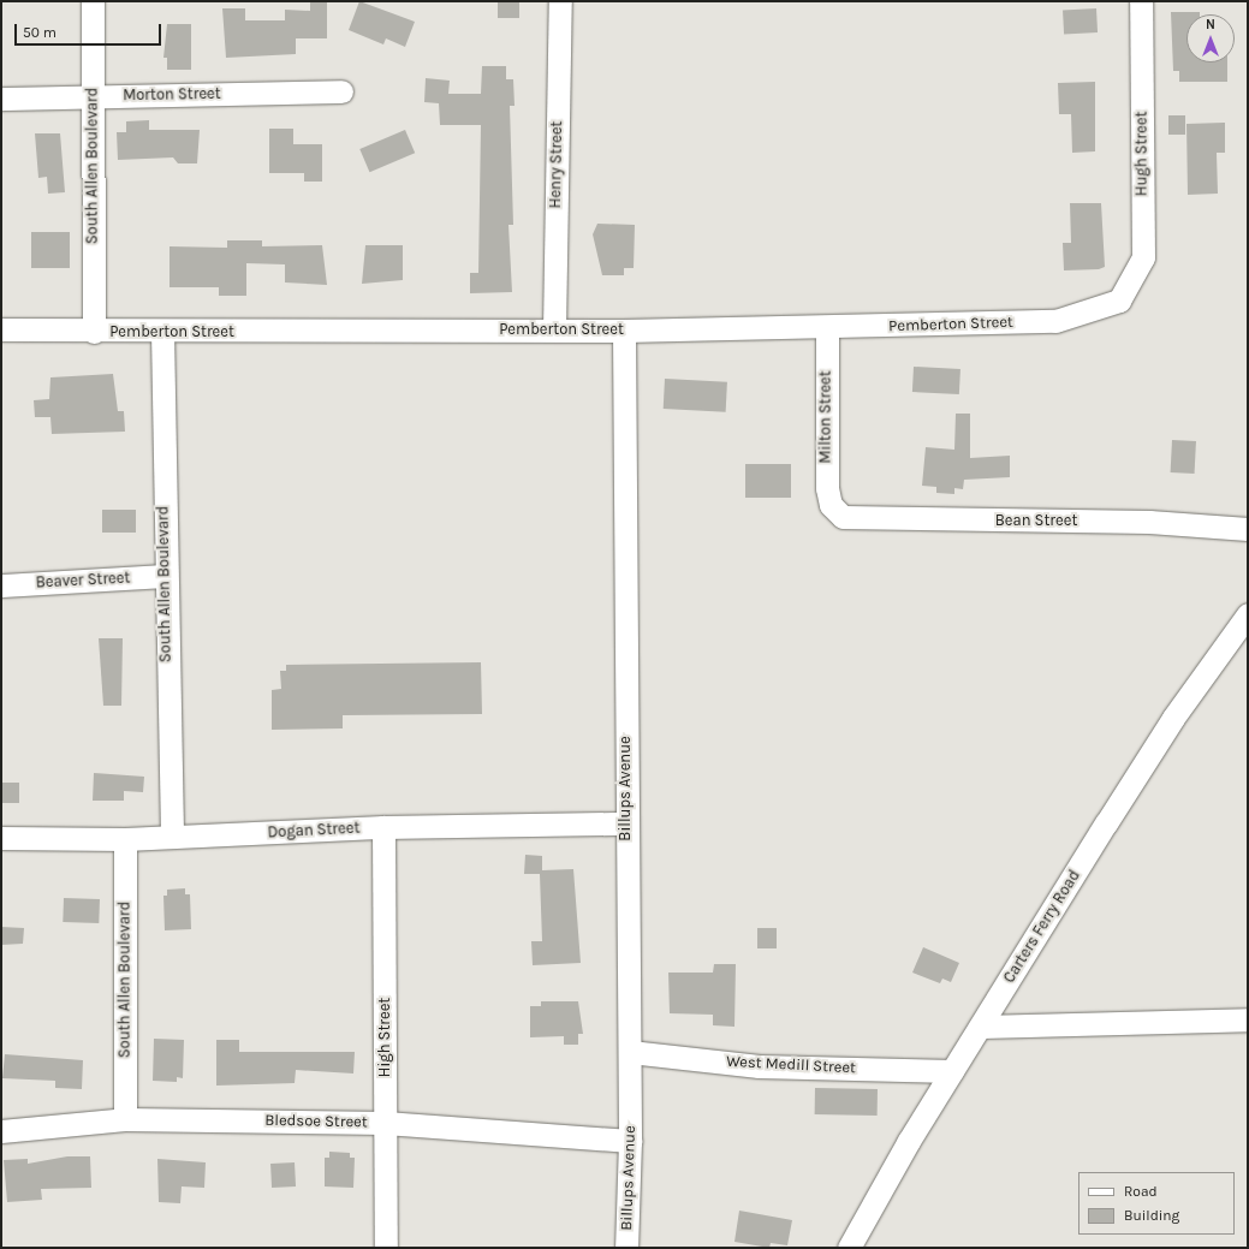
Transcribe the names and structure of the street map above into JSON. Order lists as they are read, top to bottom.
{
  "streets": {
    "street": [
      "Morton Street",
      "Hugh Street",
      "Henry Street",
      "South Allen Boulevard",
      "Pemberton Street",
      "Milton Street",
      "Bean Street",
      "Beaver Street",
      "Billups Avenue",
      "Dogan Street",
      "Carters Ferry Road",
      "High Street",
      "West Medill Street",
      "Bledsoe Street"
    ]
  },
  "crossings": [
    ["Morton Street", "South Allen Boulevard"],
    ["Hugh Street", "Pemberton Street"],
    ["Henry Street", "Pemberton Street"],
    ["South Allen Boulevard", "Pemberton Street"],
    ["South Allen Boulevard", "Beaver Street"],
    ["South Allen Boulevard", "Dogan Street"],
    ["South Allen Boulevard", "Bledsoe Street"],
    ["Pemberton Street", "Milton Street"],
    ["Pemberton Street", "Billups Avenue"],
    ["Milton Street", "Bean Street"],
    ["Billups Avenue", "Dogan Street"],
    ["Billups Avenue", "West Medill Street"],
    ["Billups Avenue", "Bledsoe Street"],
    ["Dogan Street", "High Street"],
    ["Carters Ferry Road", "West Medill Street"],
    ["High Street", "Bledsoe Street"]
  ],
  "legend": ["Road", "Building"],
  "scale_bar": "50 m",
  "north": "top"
}
